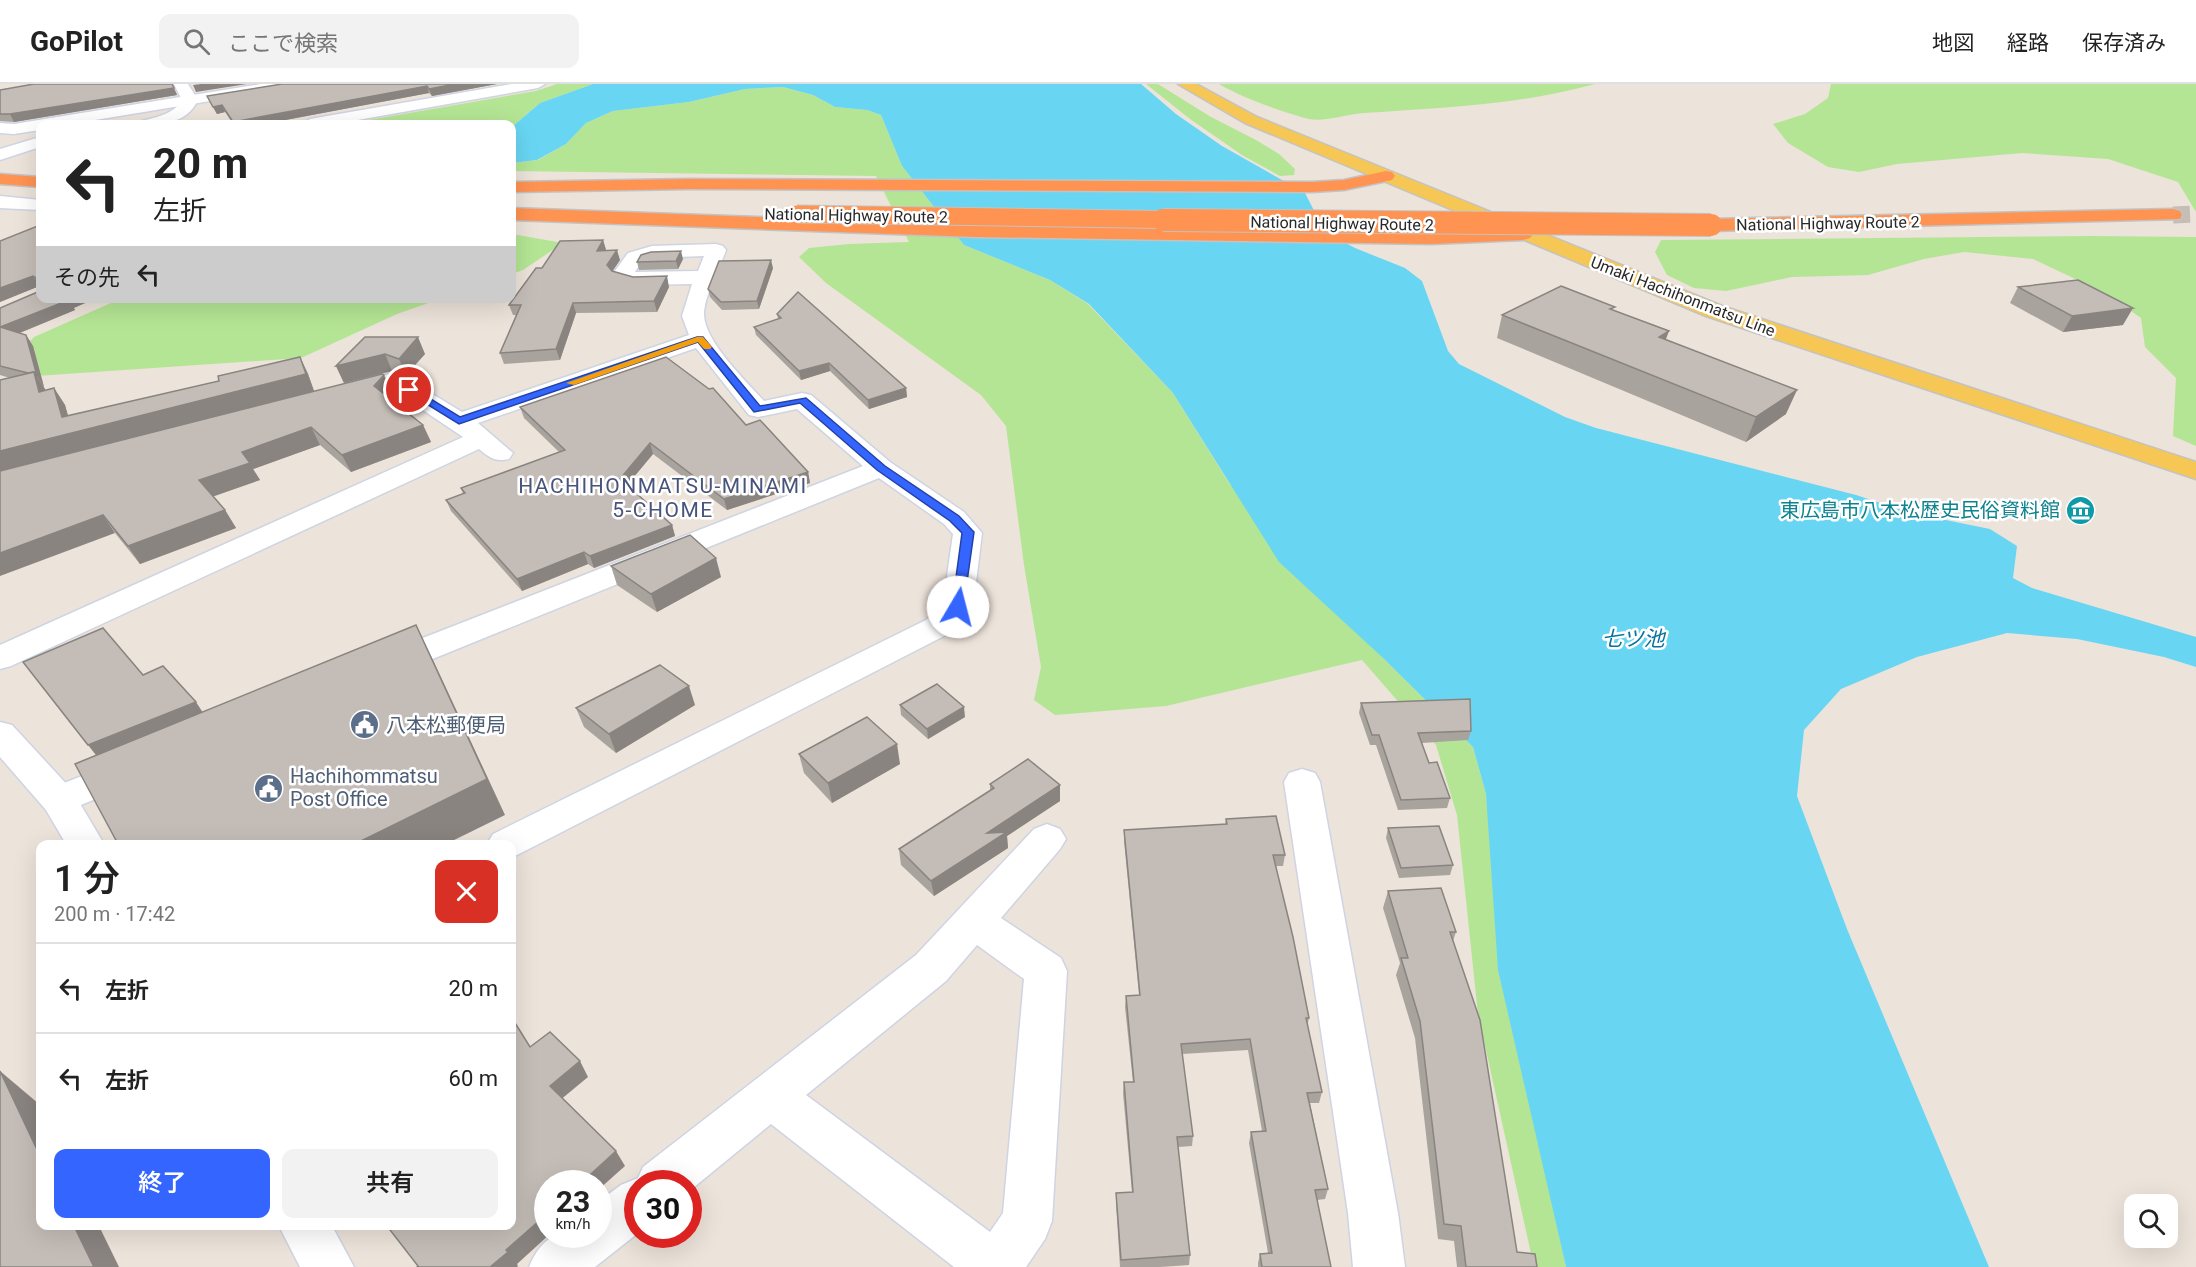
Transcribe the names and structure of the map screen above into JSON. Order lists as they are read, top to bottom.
{
  "streets": {
    "highway": ["National Highway Route 2"],
    "main road": ["Umaki Hachihonmatsu Line"]
  },
  "districts": ["HACHIHONMATSU-MINAMI 5-CHOME"],
  "water": ["七ツ池"],
  "places": {
    "museum": ["東広島市八本松歴史民俗資料館"],
    "public building": ["八本松郵便局", "Hachihommatsu Post Office"]
  },
  "page": {
    "header": "GoPilot",
    "search": "ここで検索",
    "nav": ["地図", "経路", "保存済み"],
    "turn": ["20 m", "左折"],
    "then": "その先",
    "heading": ["1 分", "200 m · 17:42"],
    "list": [
      {
        "name": "左折",
        "value": "20 m"
      },
      {
        "name": "左折",
        "value": "60 m"
      }
    ],
    "buttons": ["終了", "共有"],
    "speed": "23 km/h",
    "limit": "30"
  }
}
